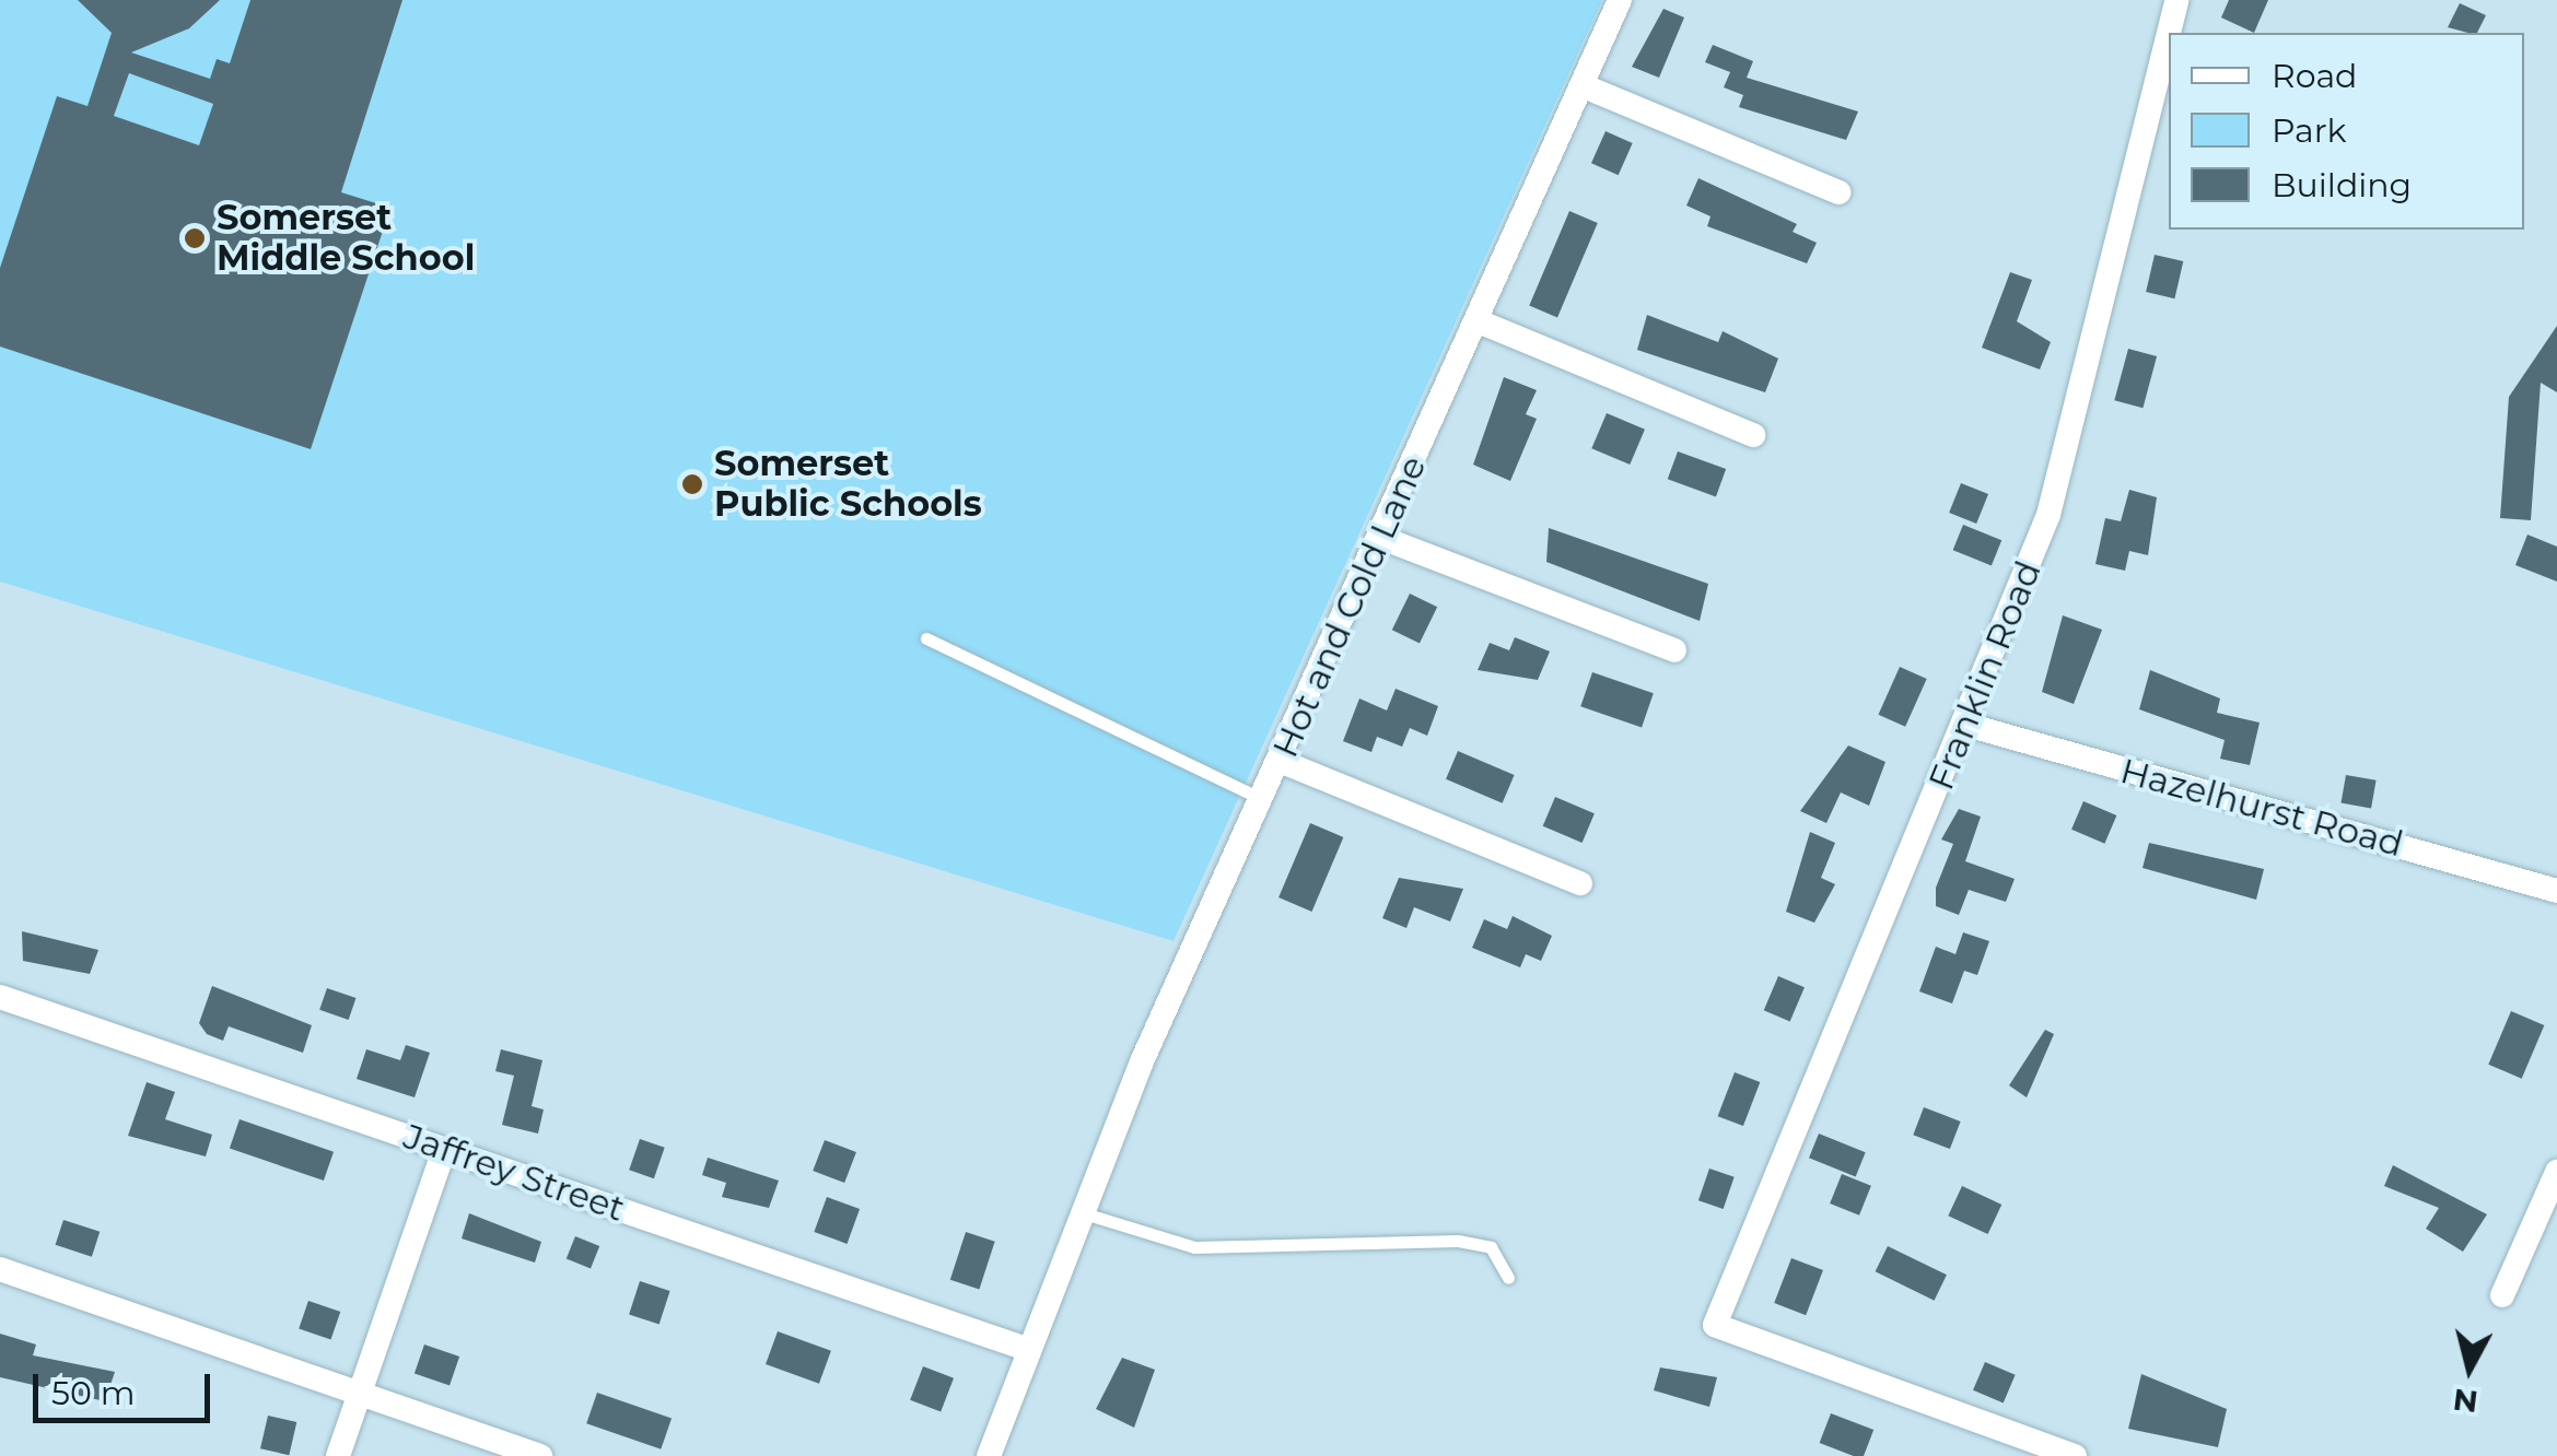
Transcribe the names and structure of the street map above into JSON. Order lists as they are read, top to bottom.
{
  "streets": {
    "street": [
      "Hot and Cold Lane",
      "Franklin Road",
      "Hazelhurst Road",
      "Jaffrey Street"
    ]
  },
  "crossings": [
    ["Hot and Cold Lane", "Jaffrey Street"],
    ["Franklin Road", "Hazelhurst Road"]
  ],
  "places": ["Somerset Middle School", "Somerset Public Schools"],
  "legend": ["Road", "Park", "Building"],
  "scale_bar": "50 m",
  "north": "bottom"
}
